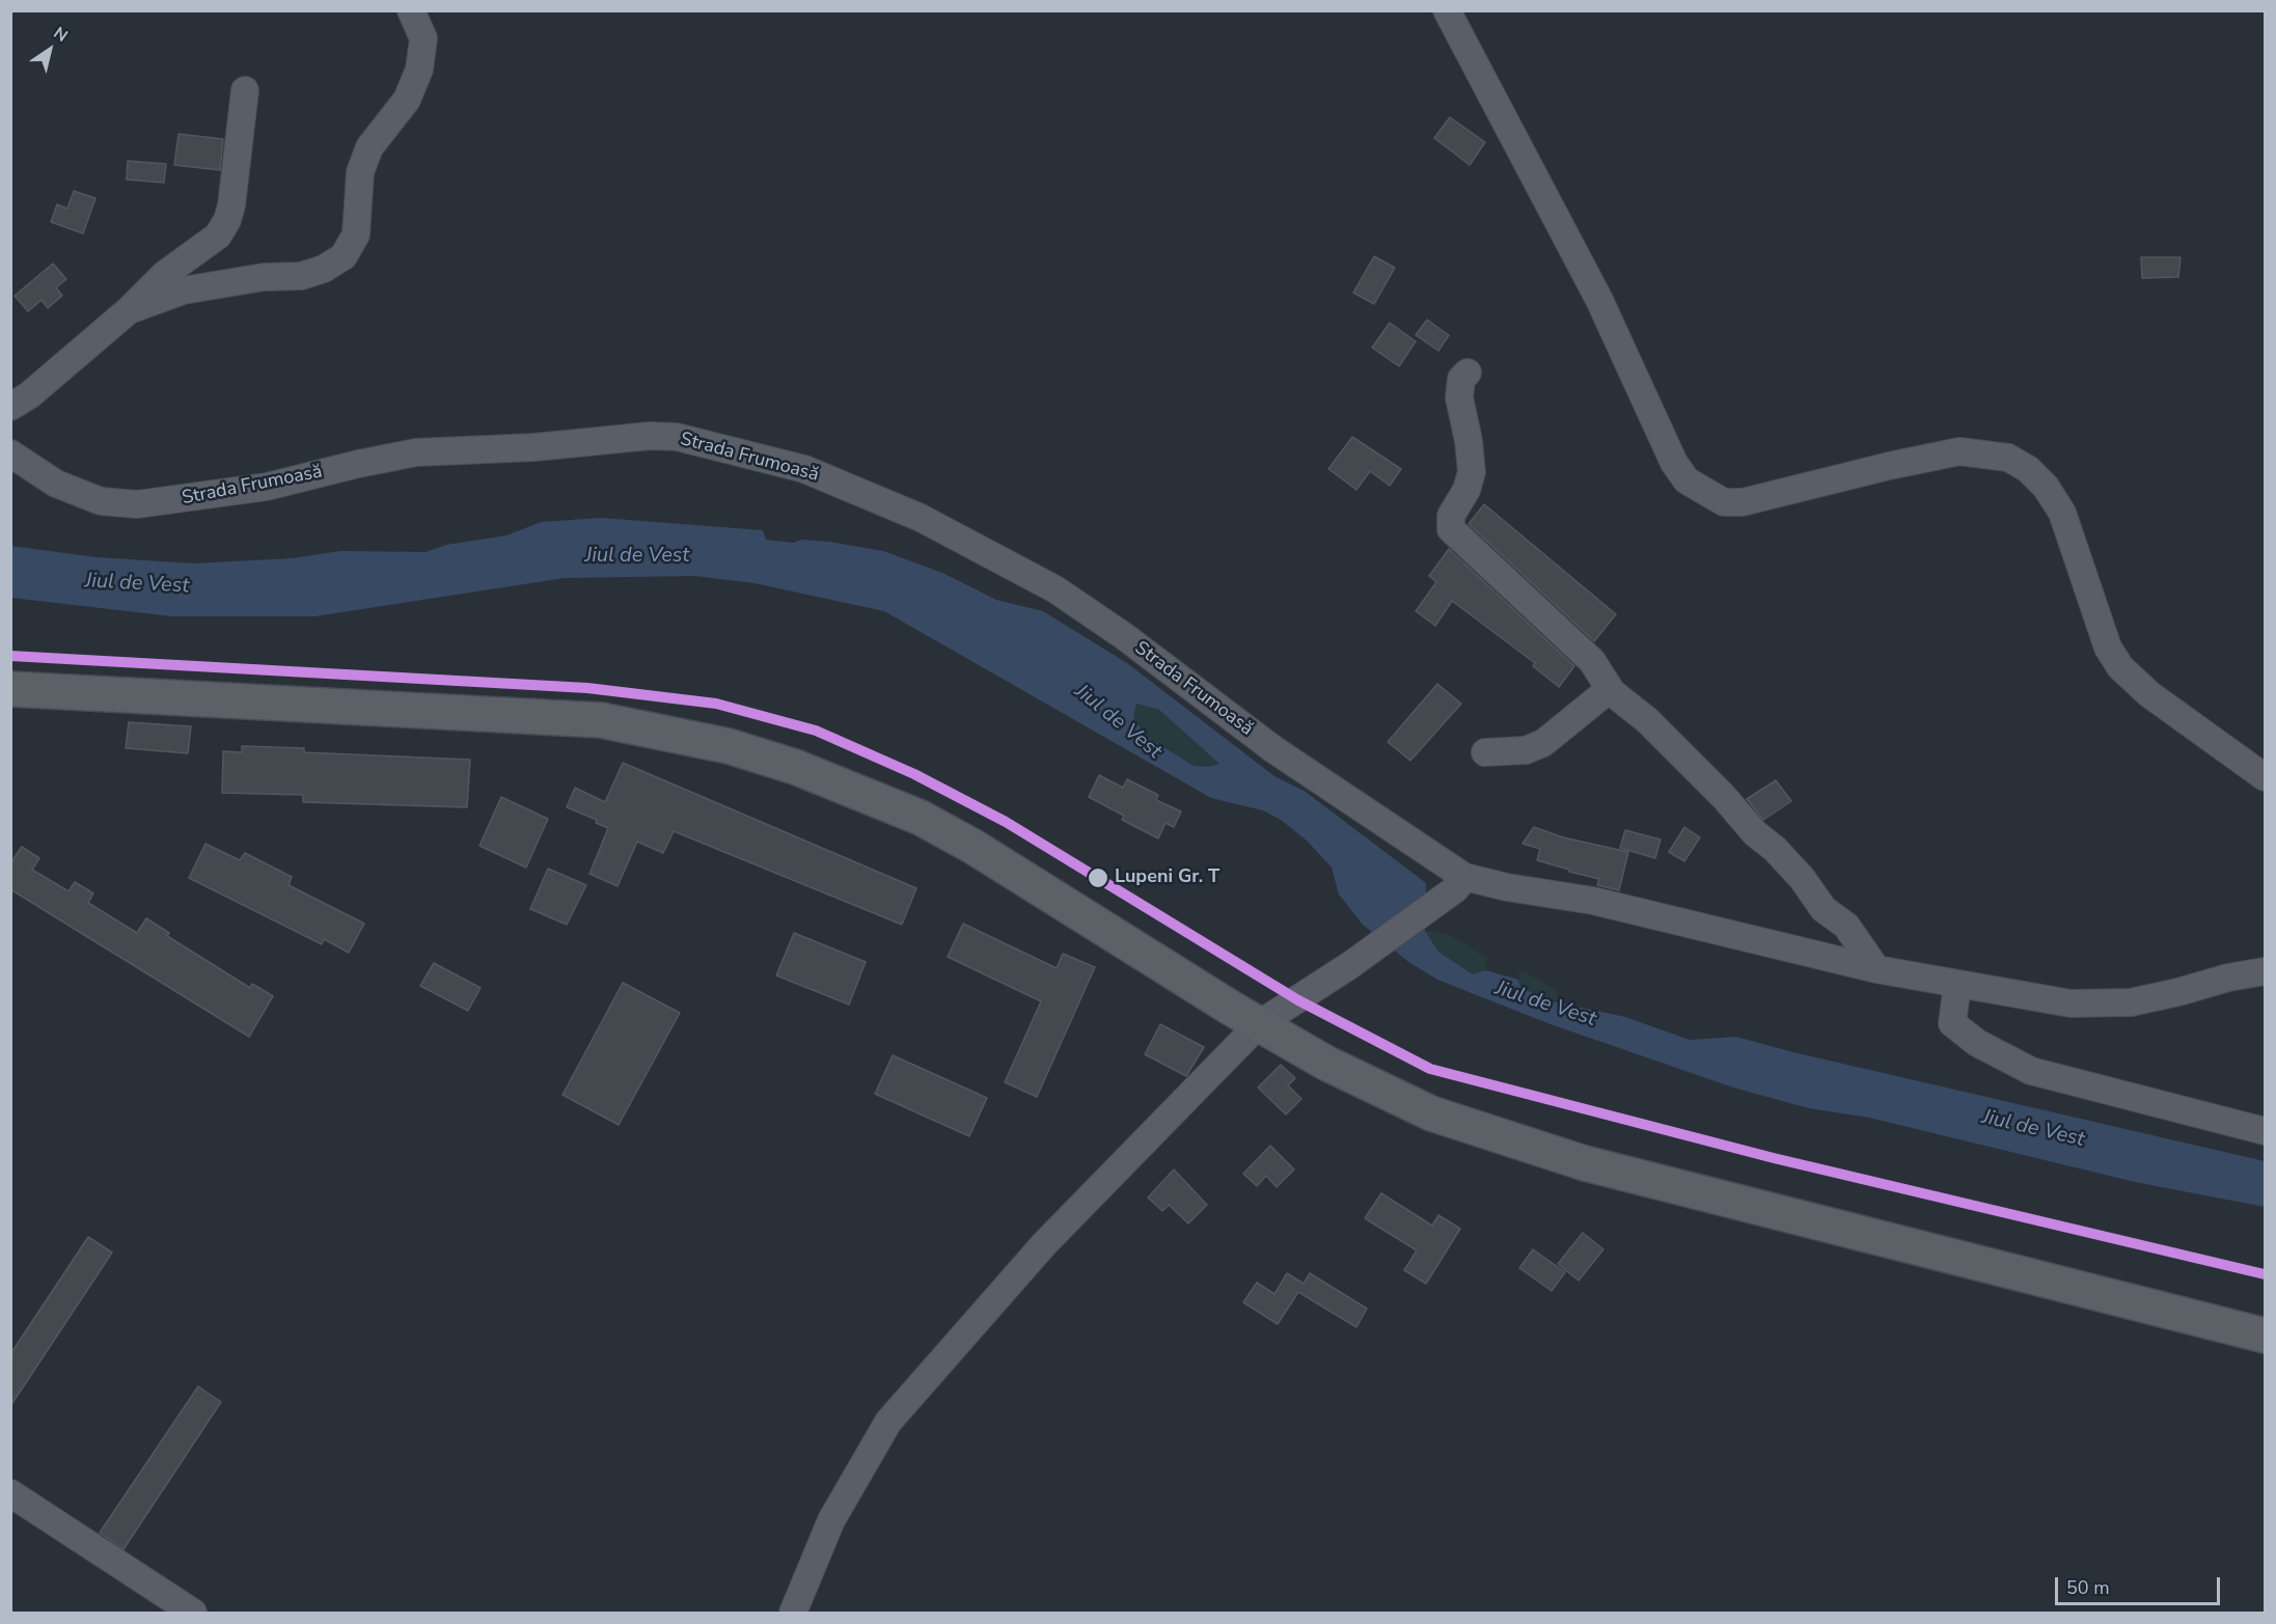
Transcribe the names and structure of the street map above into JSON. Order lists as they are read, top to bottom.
{
  "streets": {
    "street": ["Strada Frumoasă"]
  },
  "water": ["Jiul de Vest"],
  "places": ["Lupeni Gr. T"],
  "scale_bar": "50 m",
  "north": "top right"
}
